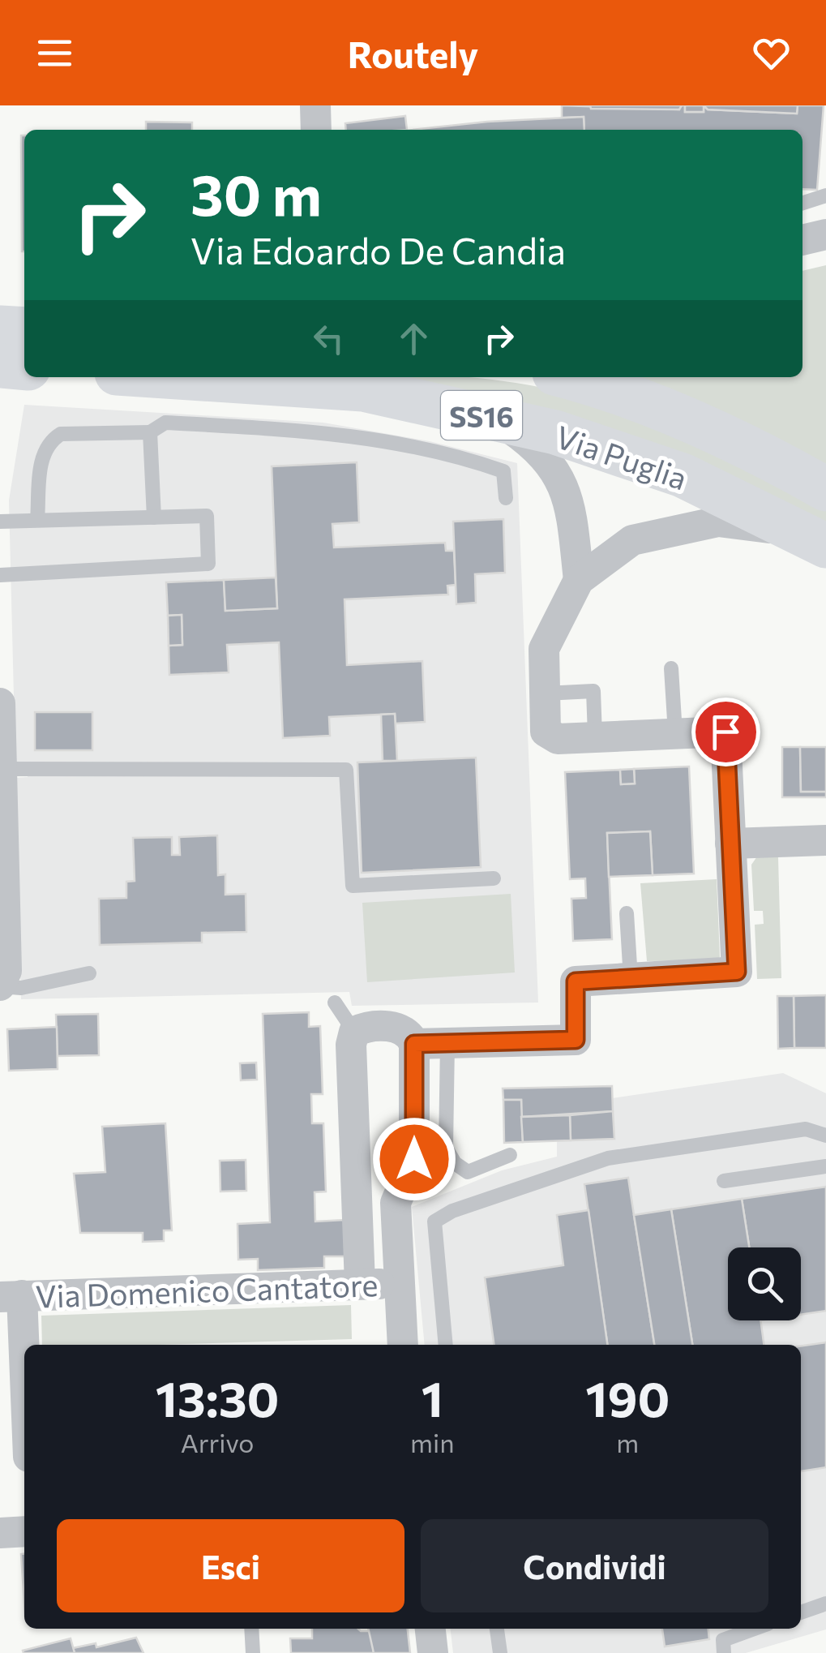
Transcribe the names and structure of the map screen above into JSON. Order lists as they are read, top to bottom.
{
  "streets": {
    "highway": ["SS16", "Via Puglia"],
    "street": ["Via Domenico Cantatore"]
  },
  "page": {
    "header": "Routely",
    "turn": ["30 m", "Via Edoardo De Candia"],
    "eta": [
      "13:30",
      "Arrivo",
      "1",
      "min",
      "190",
      "m"
    ],
    "buttons": ["Esci", "Condividi"]
  }
}
